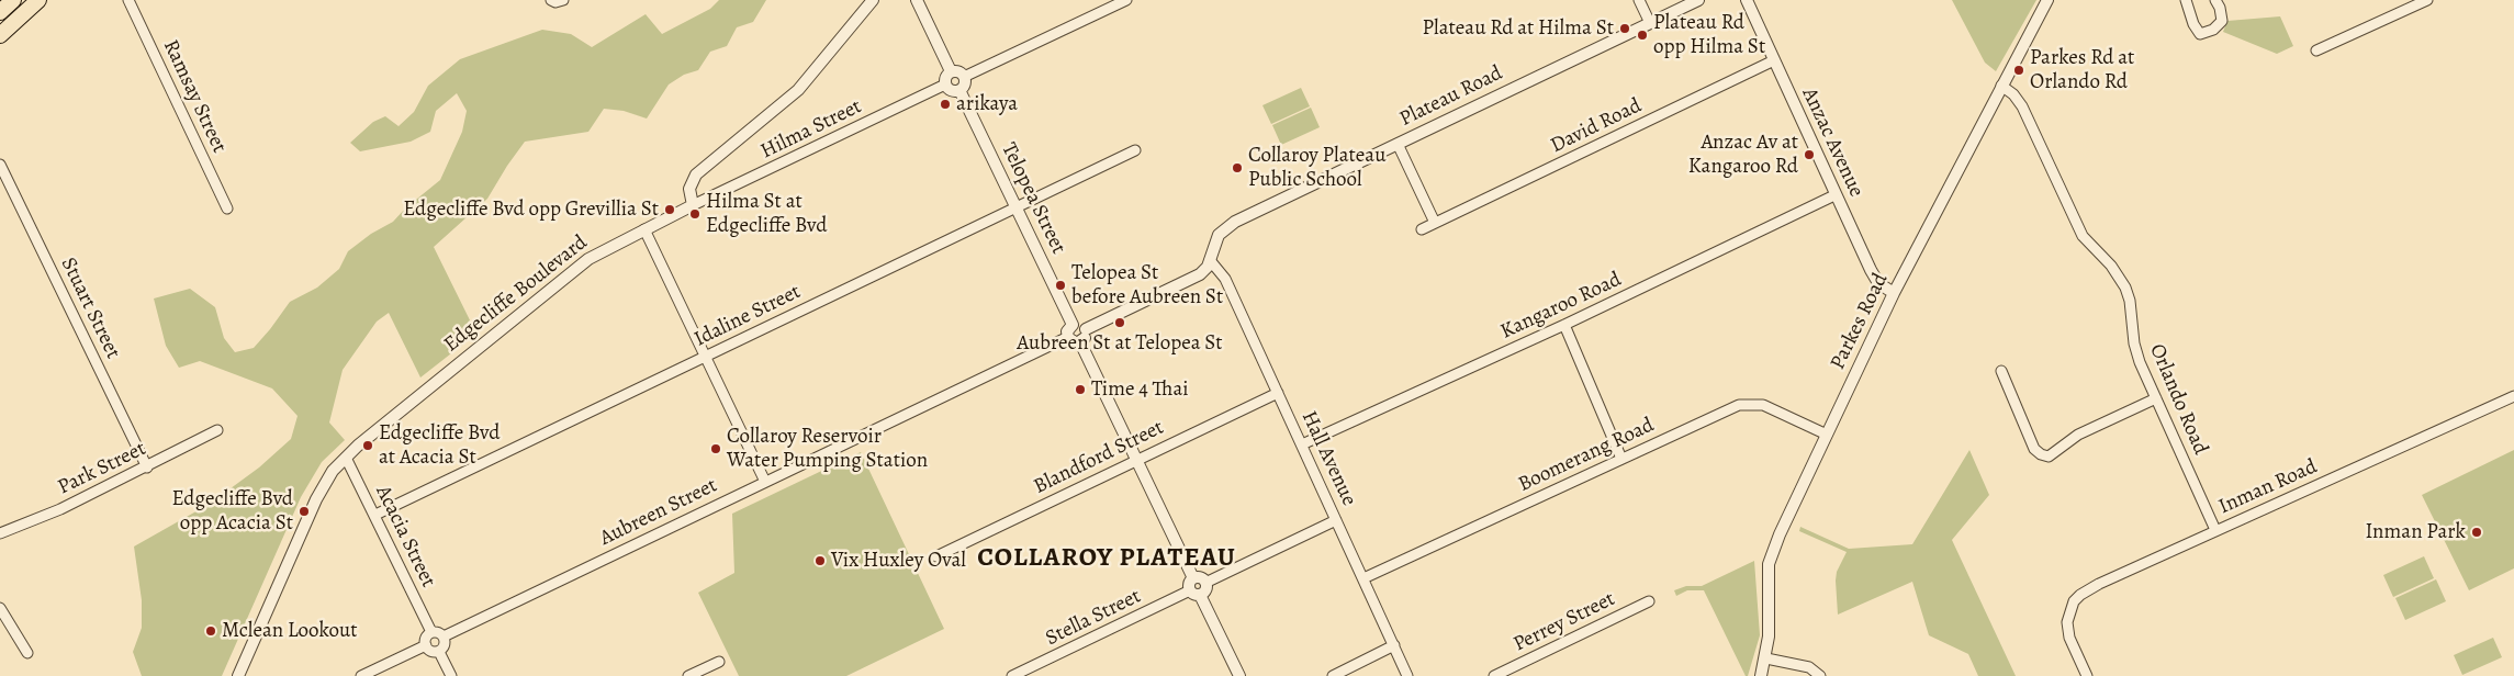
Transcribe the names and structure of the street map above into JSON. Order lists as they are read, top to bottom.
{
  "streets": {
    "street": [
      "Ramsay Street",
      "Plateau Road",
      "David Road",
      "Hilma Street",
      "Anzac Avenue",
      "Telopea Street",
      "Edgecliffe Boulevard",
      "Kangaroo Road",
      "Stuart Street",
      "Idaline Street",
      "Parkes Road",
      "Orlando Road",
      "Boomerang Road",
      "Blandford Street",
      "Hall Avenue",
      "Park Street",
      "Inman Road",
      "Aubreen Street",
      "Acacia Street",
      "Stella Street",
      "Perrey Street"
    ]
  },
  "crossings": [
    ["Plateau Road", "Hall Avenue"],
    ["David Road", "Anzac Avenue"],
    ["Hilma Street", "Telopea Street"],
    ["Hilma Street", "Edgecliffe Boulevard"],
    ["Anzac Avenue", "Kangaroo Road"],
    ["Anzac Avenue", "Parkes Road"],
    ["Telopea Street", "Idaline Street"],
    ["Telopea Street", "Aubreen Street"],
    ["Edgecliffe Boulevard", "Acacia Street"],
    ["Kangaroo Road", "Hall Avenue"],
    ["Stuart Street", "Park Street"],
    ["Idaline Street", "Acacia Street"],
    ["Parkes Road", "Orlando Road"],
    ["Parkes Road", "Boomerang Road"],
    ["Orlando Road", "Inman Road"],
    ["Boomerang Road", "Hall Avenue"],
    ["Blandford Street", "Hall Avenue"],
    ["Aubreen Street", "Acacia Street"]
  ],
  "districts": ["COLLAROY PLATEAU"],
  "places": [
    "Plateau Rd at Hilma St",
    "Plateau Rd opp Hilma St",
    "Parkes Rd at Orlando Rd",
    "arikaya",
    "Anzac Av at Kangaroo Rd",
    "Collaroy Plateau Public School",
    "Edgecliffe Bvd opp Grevillia St",
    "Hilma St at Edgecliffe Bvd",
    "Telopea St before Aubreen St",
    "Aubreen St at Telopea St",
    "Time 4 Thai",
    "Edgecliffe Bvd at Acacia St",
    "Collaroy Reservoir Water Pumping Station",
    "Edgecliffe Bvd opp Acacia St",
    "Inman Park",
    "Vix Huxley Oval",
    "Mclean Lookout"
  ]
}
